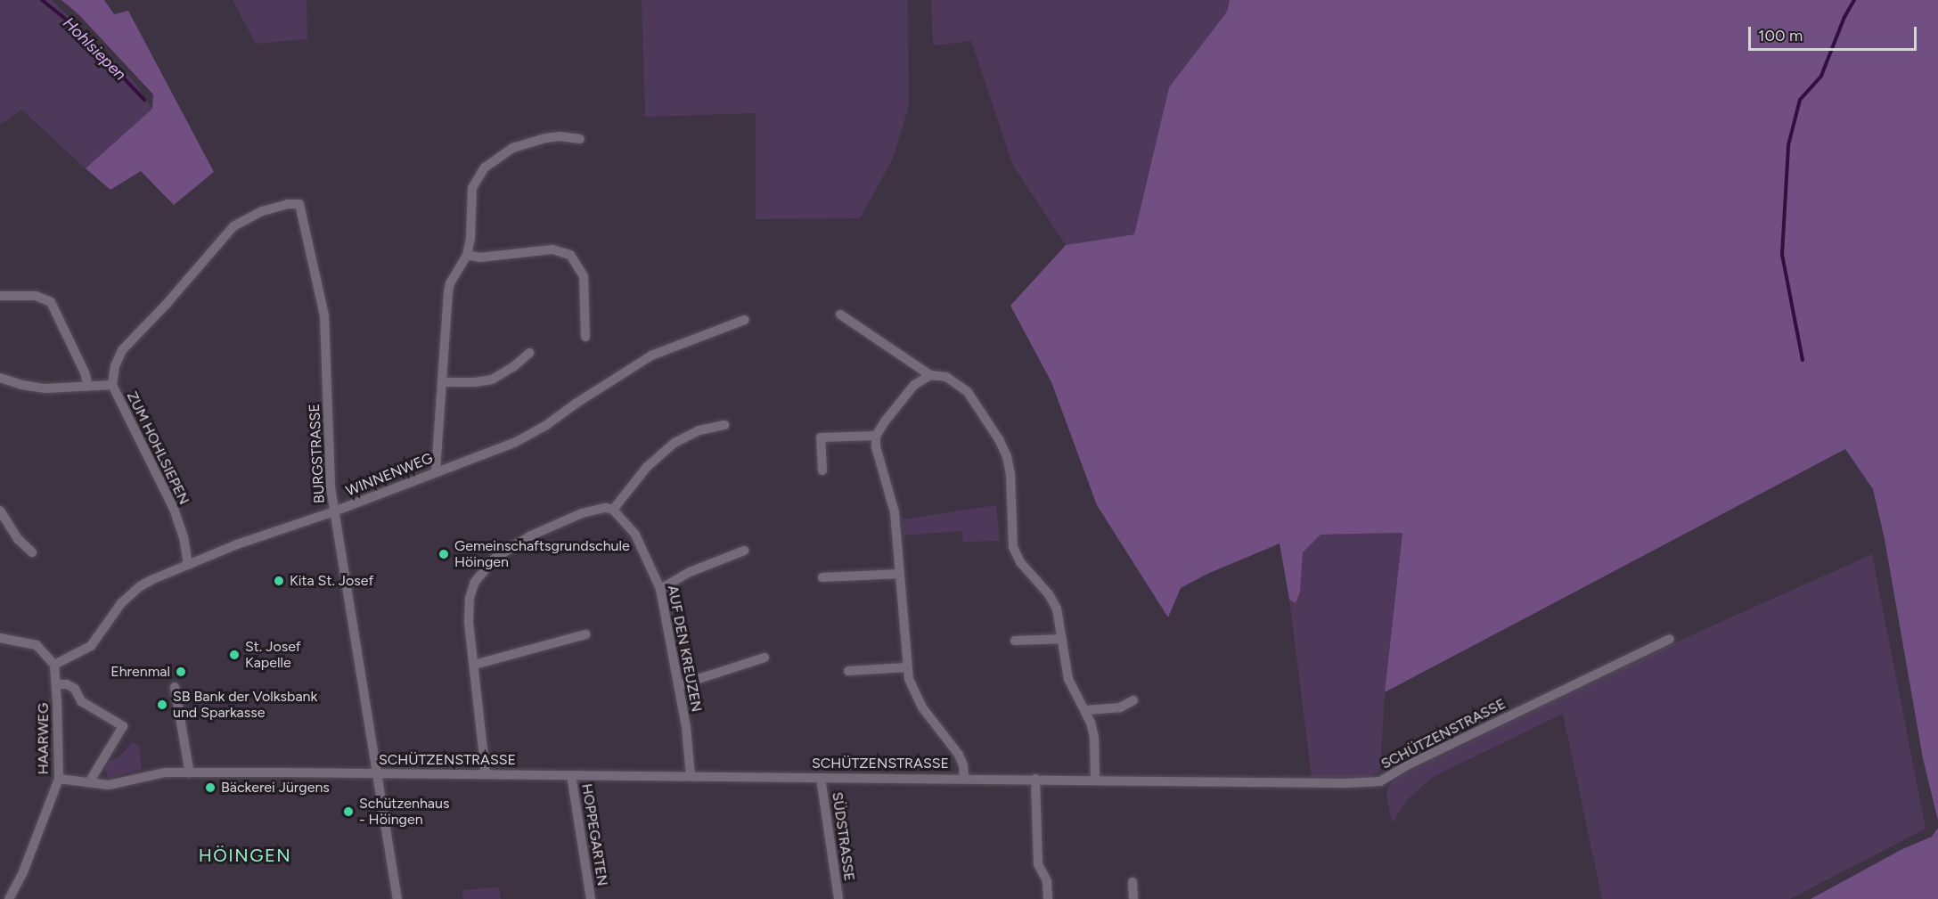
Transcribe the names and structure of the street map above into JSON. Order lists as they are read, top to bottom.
{
  "streets": {
    "street": [
      "ZUM HOHLSIEPEN",
      "BURGSTRASSE",
      "WINNENWEG",
      "AUF DEN KREUZEN",
      "SCHÜTZENSTRASSE",
      "HAARWEG",
      "HOPPEGARTEN",
      "SÜDSTRASSE"
    ]
  },
  "crossings": [
    ["ZUM HOHLSIEPEN", "BURGSTRASSE"],
    ["ZUM HOHLSIEPEN", "WINNENWEG"],
    ["BURGSTRASSE", "WINNENWEG"],
    ["BURGSTRASSE", "SCHÜTZENSTRASSE"],
    ["WINNENWEG", "HAARWEG"],
    ["AUF DEN KREUZEN", "SCHÜTZENSTRASSE"],
    ["SCHÜTZENSTRASSE", "HAARWEG"],
    ["SCHÜTZENSTRASSE", "HOPPEGARTEN"],
    ["SCHÜTZENSTRASSE", "SÜDSTRASSE"]
  ],
  "districts": ["HÖINGEN"],
  "water": ["Hohlsiepen"],
  "places": [
    "Gemeinschaftsgrundschule Höingen",
    "Kita St. Josef",
    "St. Josef Kapelle",
    "Ehrenmal",
    "SB Bank der Volksbank und Sparkasse",
    "Bäckerei Jürgens",
    "Schützenhaus - Höingen"
  ],
  "scale_bar": "100 m"
}
